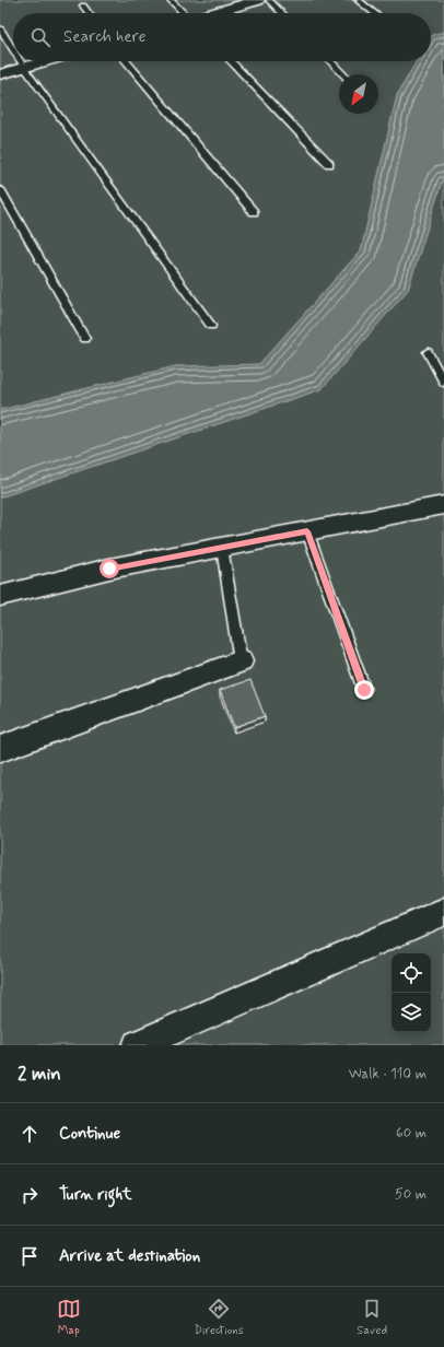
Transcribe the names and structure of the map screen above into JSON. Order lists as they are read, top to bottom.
{
  "north": "bottom left",
  "page": {
    "search": "Search here",
    "heading": ["2 min", "Walk · 110 m"],
    "list": [
      ["Continue", "60 m"],
      ["Turn right", "50 m"],
      "Arrive at destination"
    ],
    "nav": ["Map", "Directions", "Saved"]
  }
}
